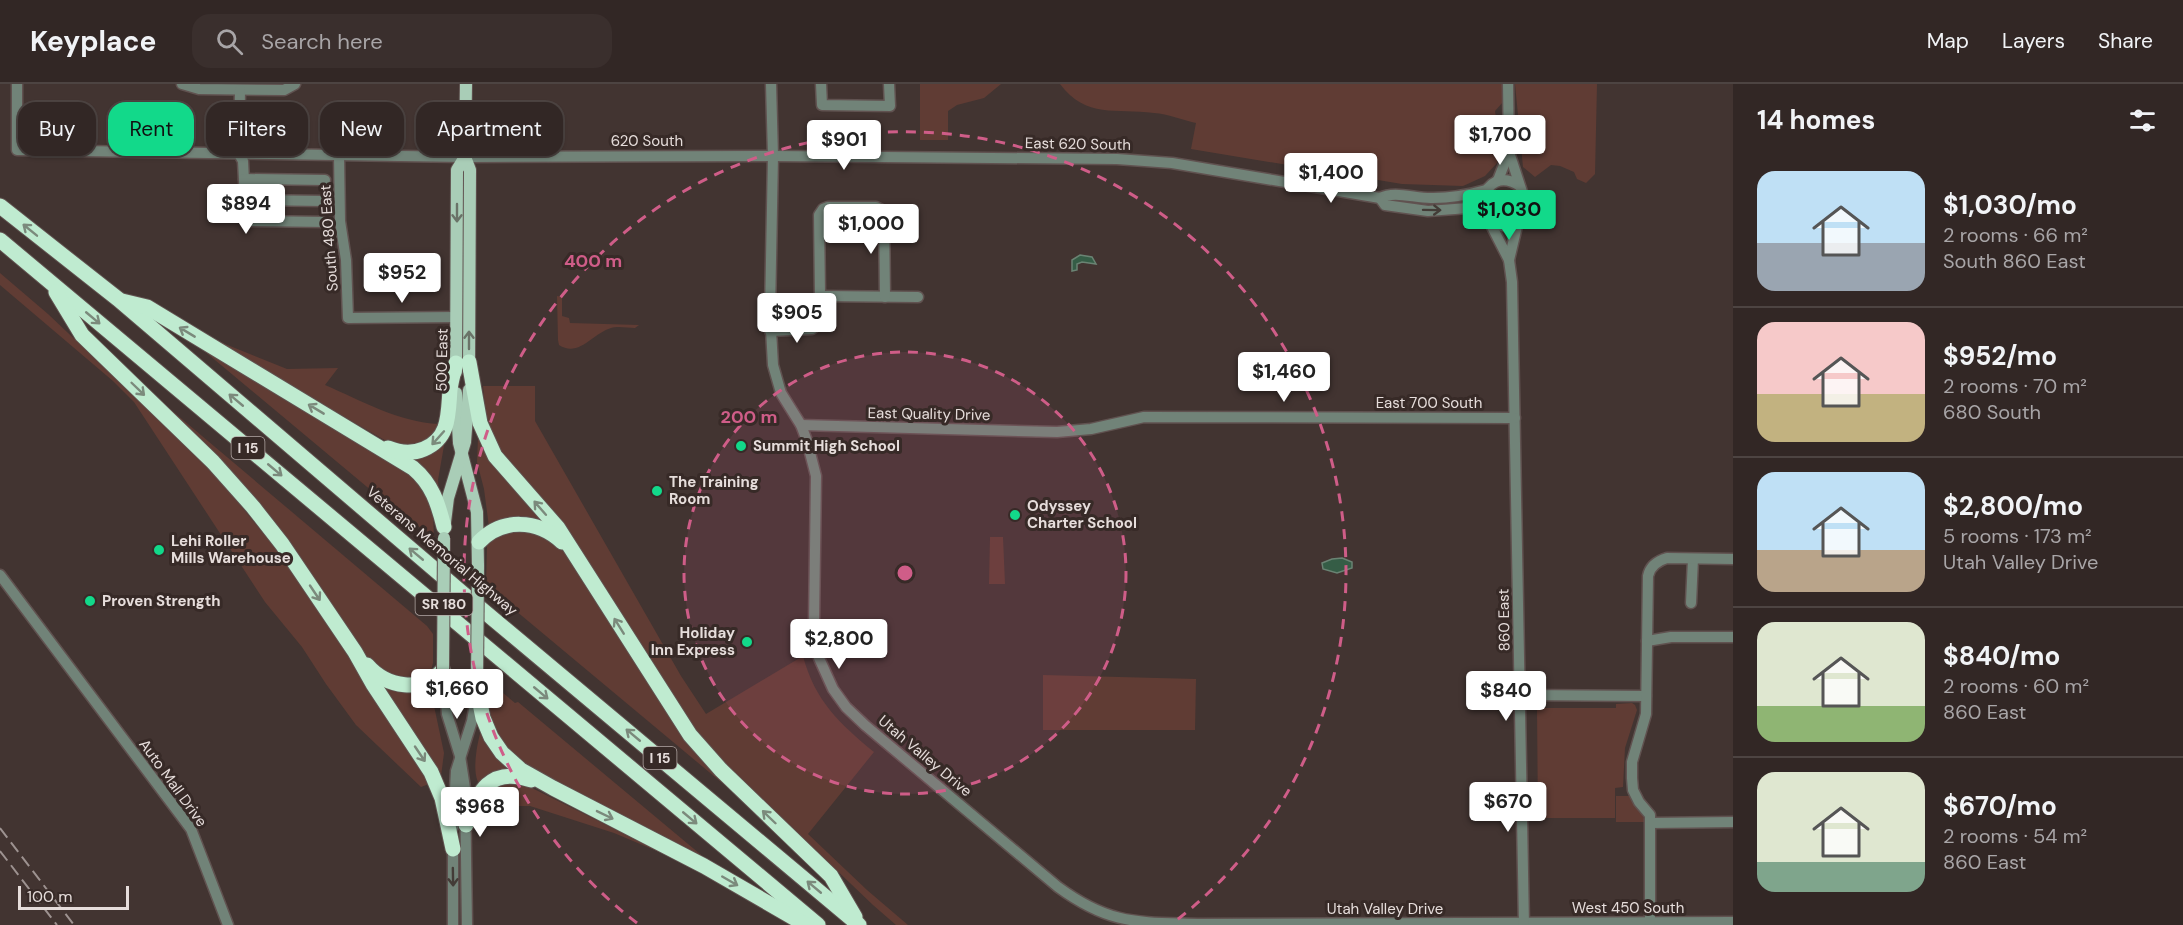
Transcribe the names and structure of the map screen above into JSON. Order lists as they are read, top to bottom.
{
  "streets": {
    "highway": ["I 15", "Veterans Memorial Highway"],
    "main road": ["500 East", "SR 180"],
    "street": [
      "620 South",
      "East 620 South",
      "South 480 East",
      "East 700 South",
      "East Quality Drive",
      "860 East",
      "Utah Valley Drive",
      "Auto Mall Drive",
      "West 450 South"
    ]
  },
  "crossings": [
    ["620 South", "East 620 South"],
    ["620 South", "500 East"],
    ["620 South", "Utah Valley Drive"],
    ["East 620 South", "Utah Valley Drive"],
    ["South 480 East", "500 East"],
    ["East 700 South", "East Quality Drive"],
    ["East 700 South", "860 East"],
    ["East Quality Drive", "Utah Valley Drive"],
    ["860 East", "Utah Valley Drive"],
    ["860 East", "West 450 South"],
    ["Utah Valley Drive", "West 450 South"]
  ],
  "places": [
    "Summit High School",
    "The Training Room",
    "Odyssey Charter School",
    "Lehi Roller Mills Warehouse",
    "Proven Strength",
    "Holiday Inn Express"
  ],
  "scale_bar": "100 m",
  "page": {
    "header": "Keyplace",
    "search": "Search here",
    "nav": ["Map", "Layers", "Share"],
    "heading": "14 homes",
    "chip": [
      "Buy",
      "Rent",
      "Filters",
      "New",
      "Apartment"
    ],
    "price": [
      "$1,700",
      "$901",
      "$1,400",
      "$894",
      "$1,030",
      "$1,000",
      "$952",
      "$905",
      "$1,460",
      "$2,800",
      "$1,660",
      "$840",
      "$670",
      "$968"
    ],
    "list": [
      {
        "name": "$1,030/mo",
        "note": "2 rooms · 66 m² · South 860 East"
      },
      {
        "name": "$952/mo",
        "note": "2 rooms · 70 m² · 680 South"
      },
      {
        "name": "$2,800/mo",
        "note": "5 rooms · 173 m² · Utah Valley Drive"
      },
      {
        "name": "$840/mo",
        "note": "2 rooms · 60 m² · 860 East"
      },
      {
        "name": "$670/mo",
        "note": "2 rooms · 54 m² · 860 East"
      }
    ],
    "scale": "100 m"
  },
  "rings": ["400 m", "200 m"]
}
